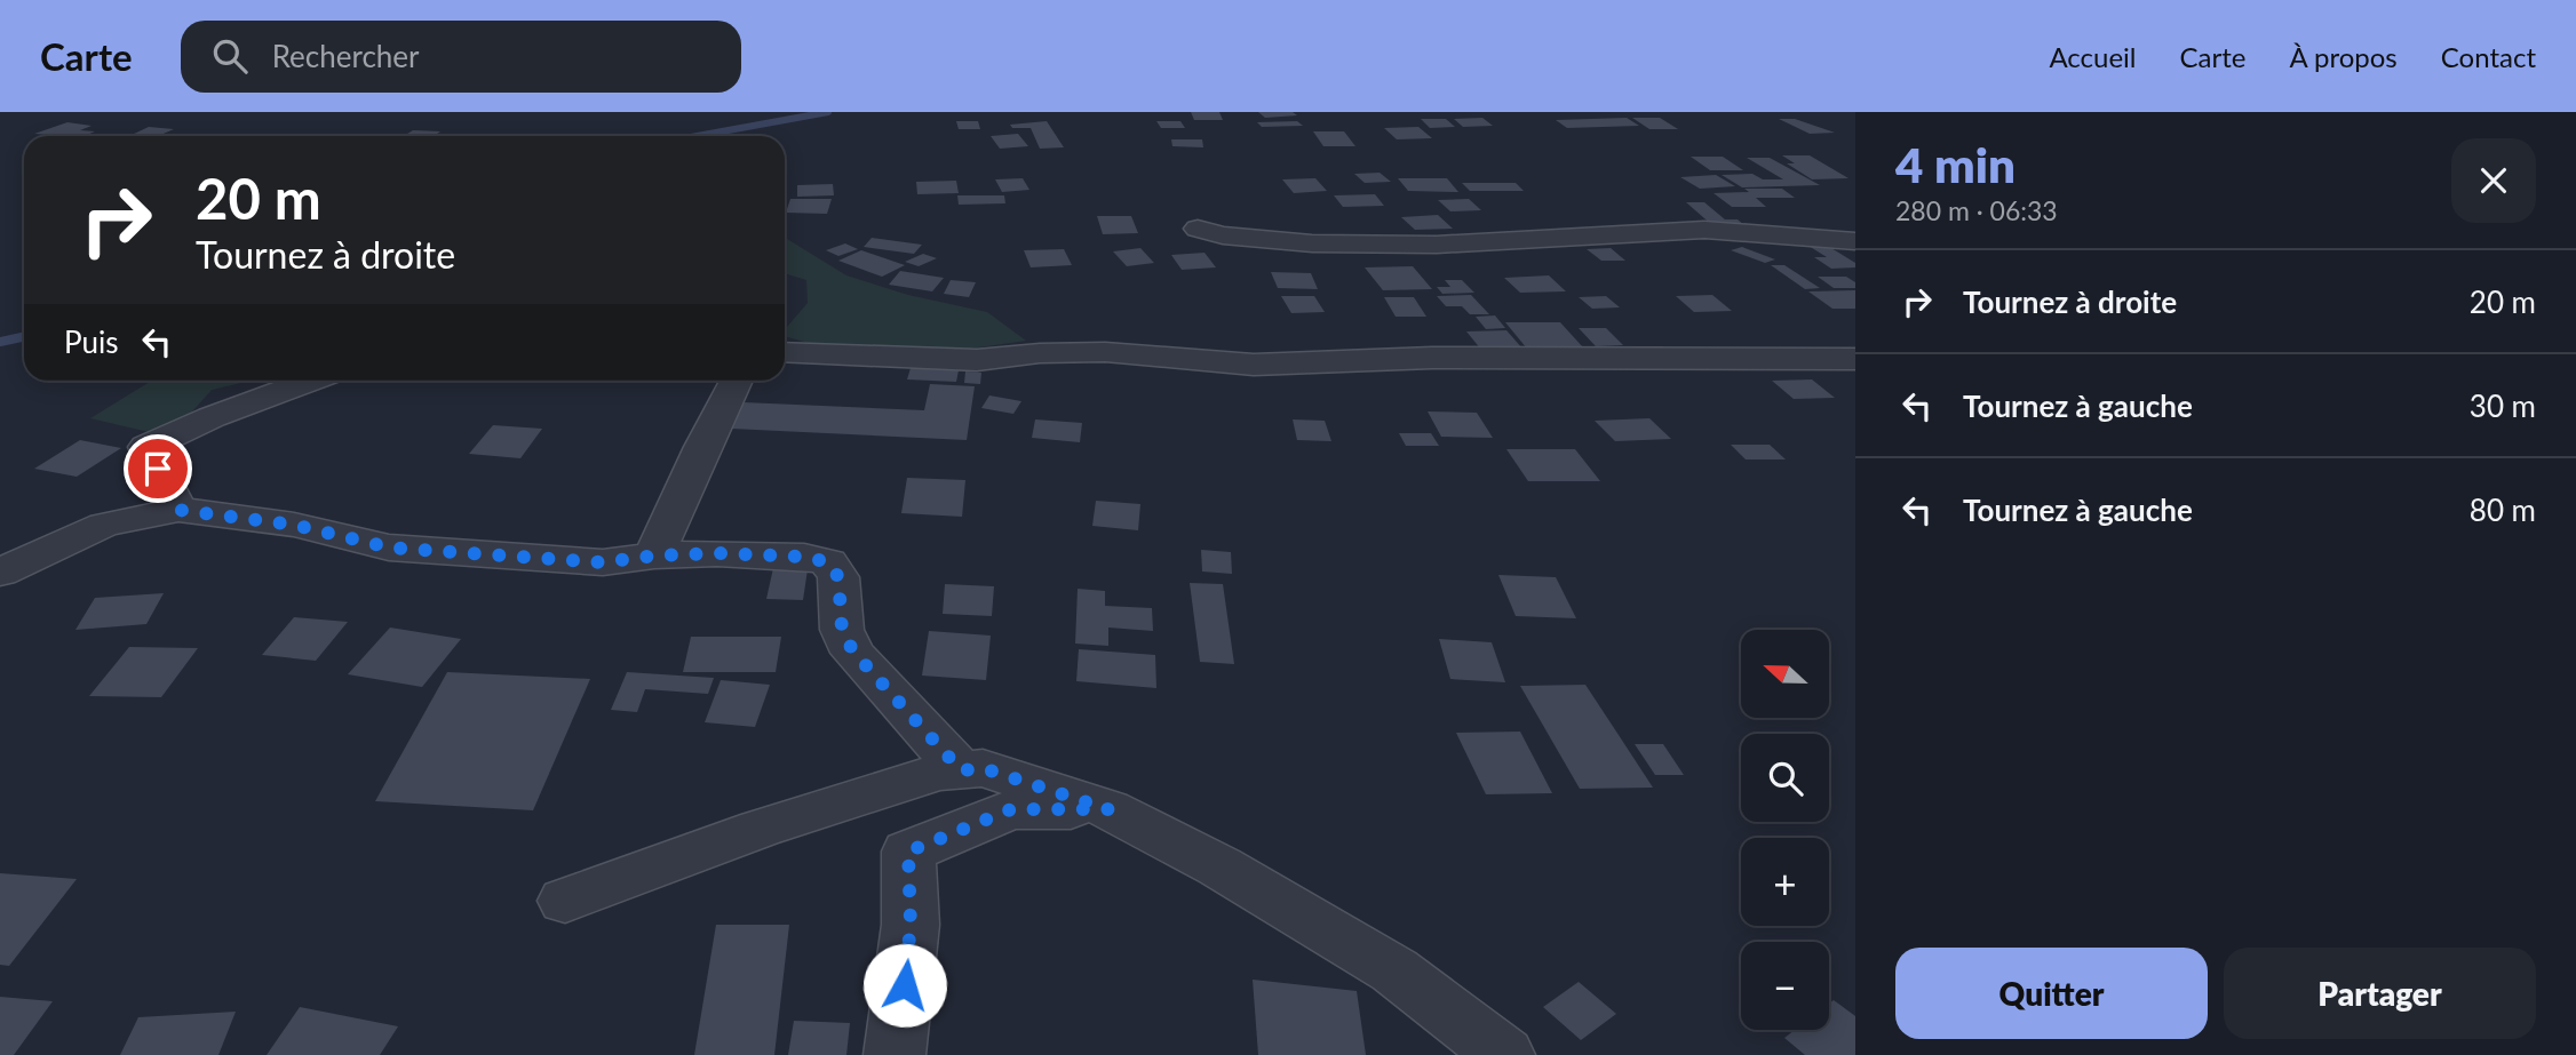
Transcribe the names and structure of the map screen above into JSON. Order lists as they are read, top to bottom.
{
  "north": "left",
  "page": {
    "header": "Carte",
    "search": "Rechercher",
    "nav": [
      "Accueil",
      "Carte",
      "À propos",
      "Contact"
    ],
    "heading": ["4 min", "280 m · 06:33"],
    "turn": ["20 m", "Tournez à droite"],
    "list": [
      {
        "name": "Tournez à droite",
        "value": "20 m"
      },
      {
        "name": "Tournez à gauche",
        "value": "30 m"
      },
      {
        "name": "Tournez à gauche",
        "value": "80 m"
      }
    ],
    "then": "Puis",
    "map_buttons": ["+", "−"],
    "buttons": ["Quitter", "Partager"]
  }
}
